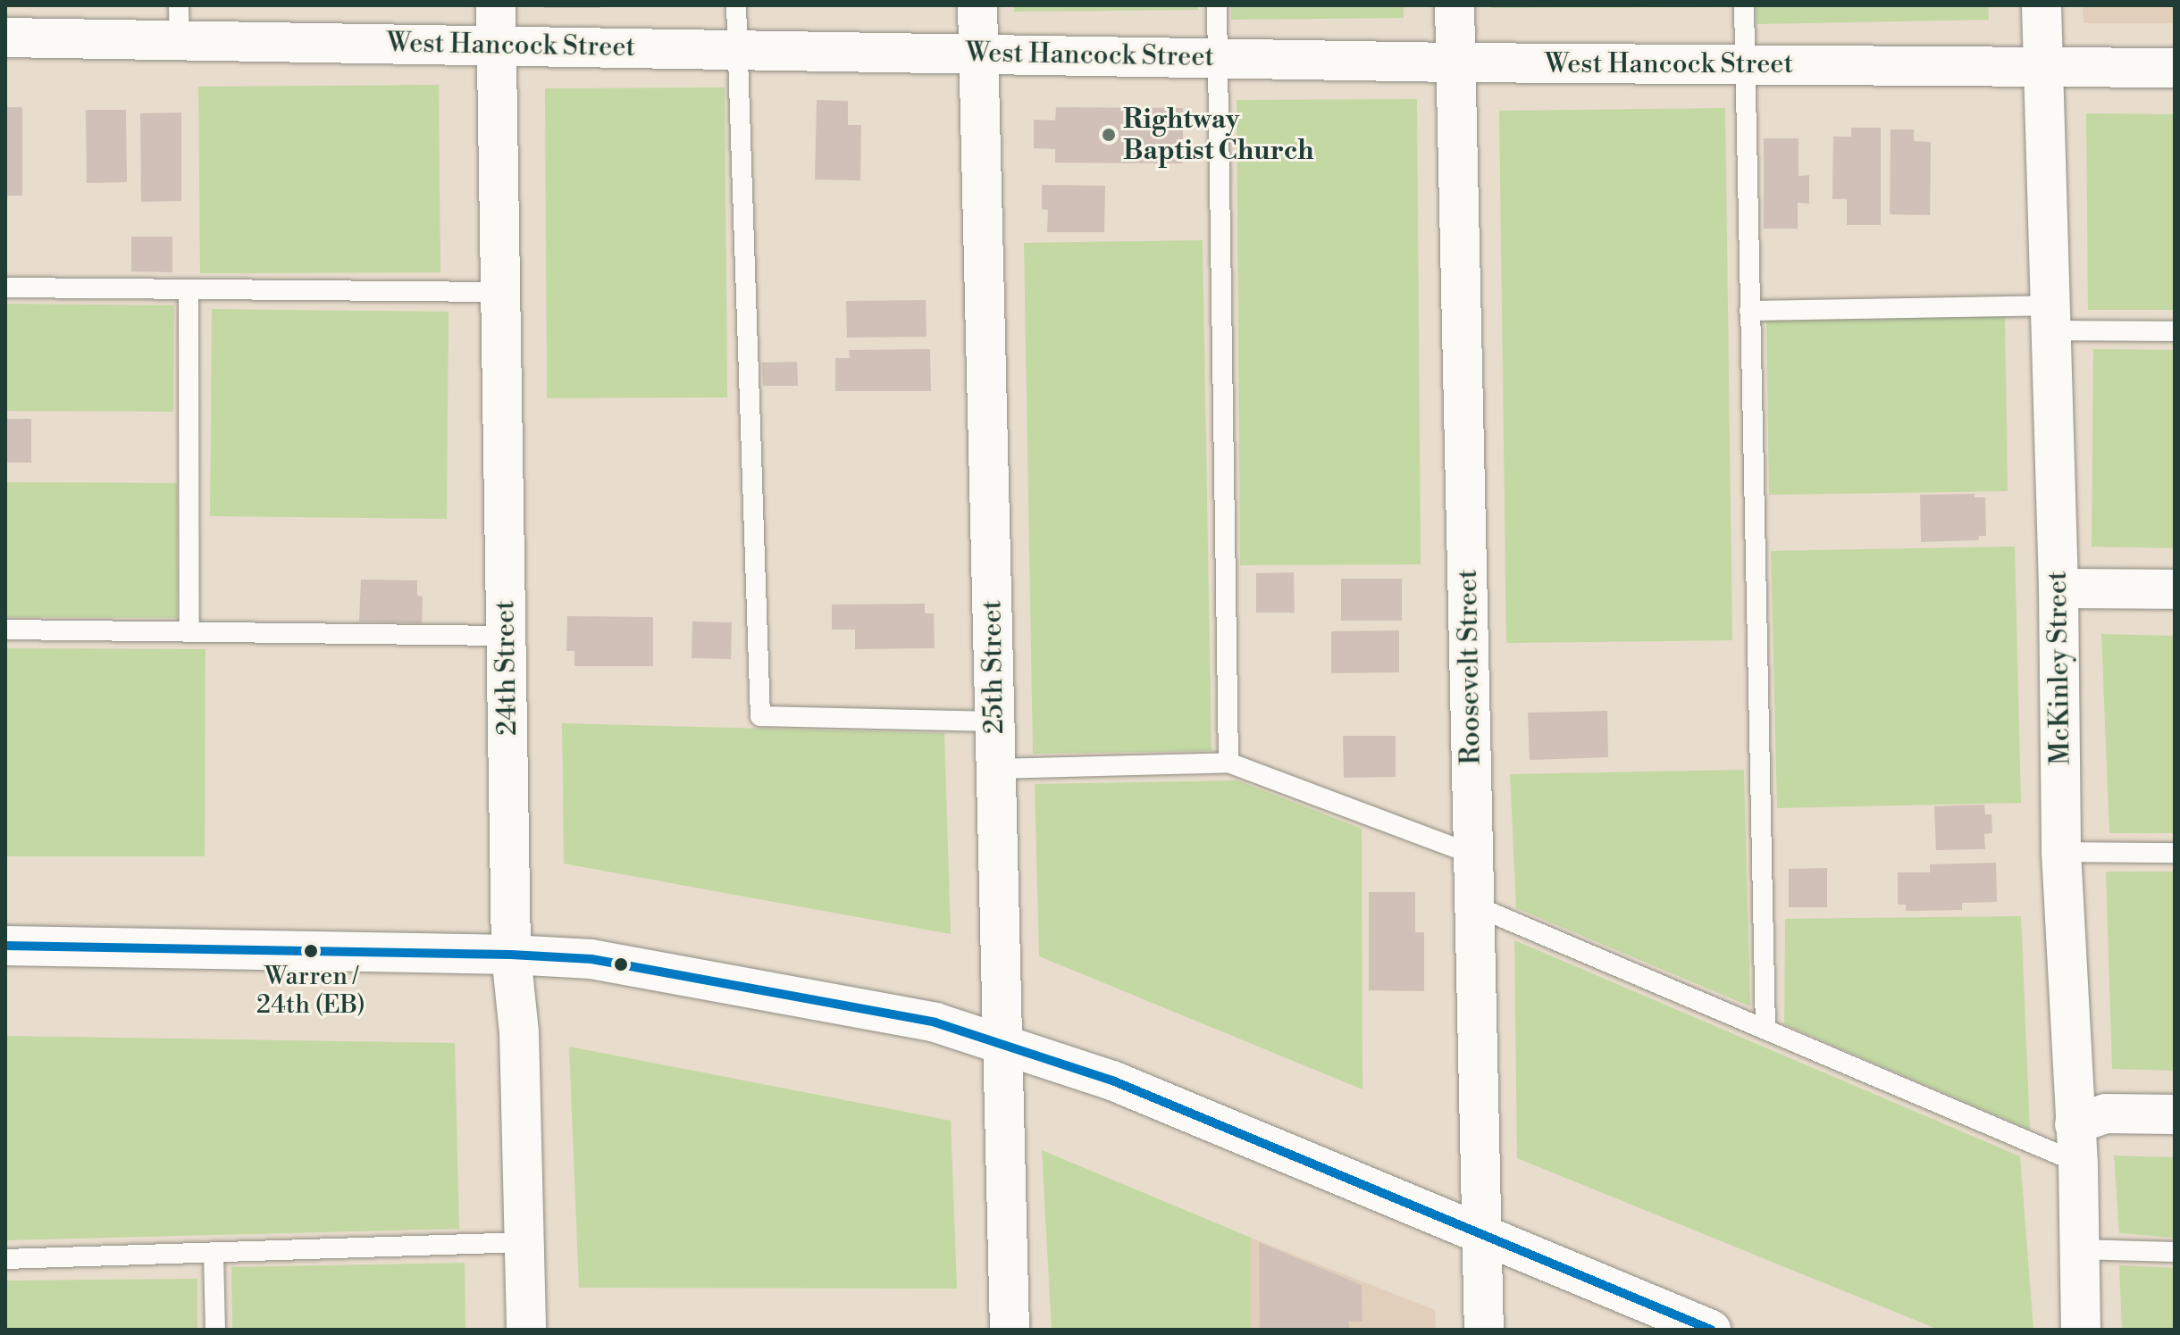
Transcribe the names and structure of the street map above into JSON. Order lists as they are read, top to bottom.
{
  "streets": {
    "street": [
      "West Hancock Street",
      "25th Street",
      "Roosevelt Street",
      "24th Street",
      "McKinley Street"
    ]
  },
  "crossings": [
    ["West Hancock Street", "25th Street"],
    ["West Hancock Street", "Roosevelt Street"],
    ["West Hancock Street", "24th Street"],
    ["West Hancock Street", "McKinley Street"]
  ],
  "places": ["Rightway Baptist Church", "Warren / 24th (EB)"]
}
